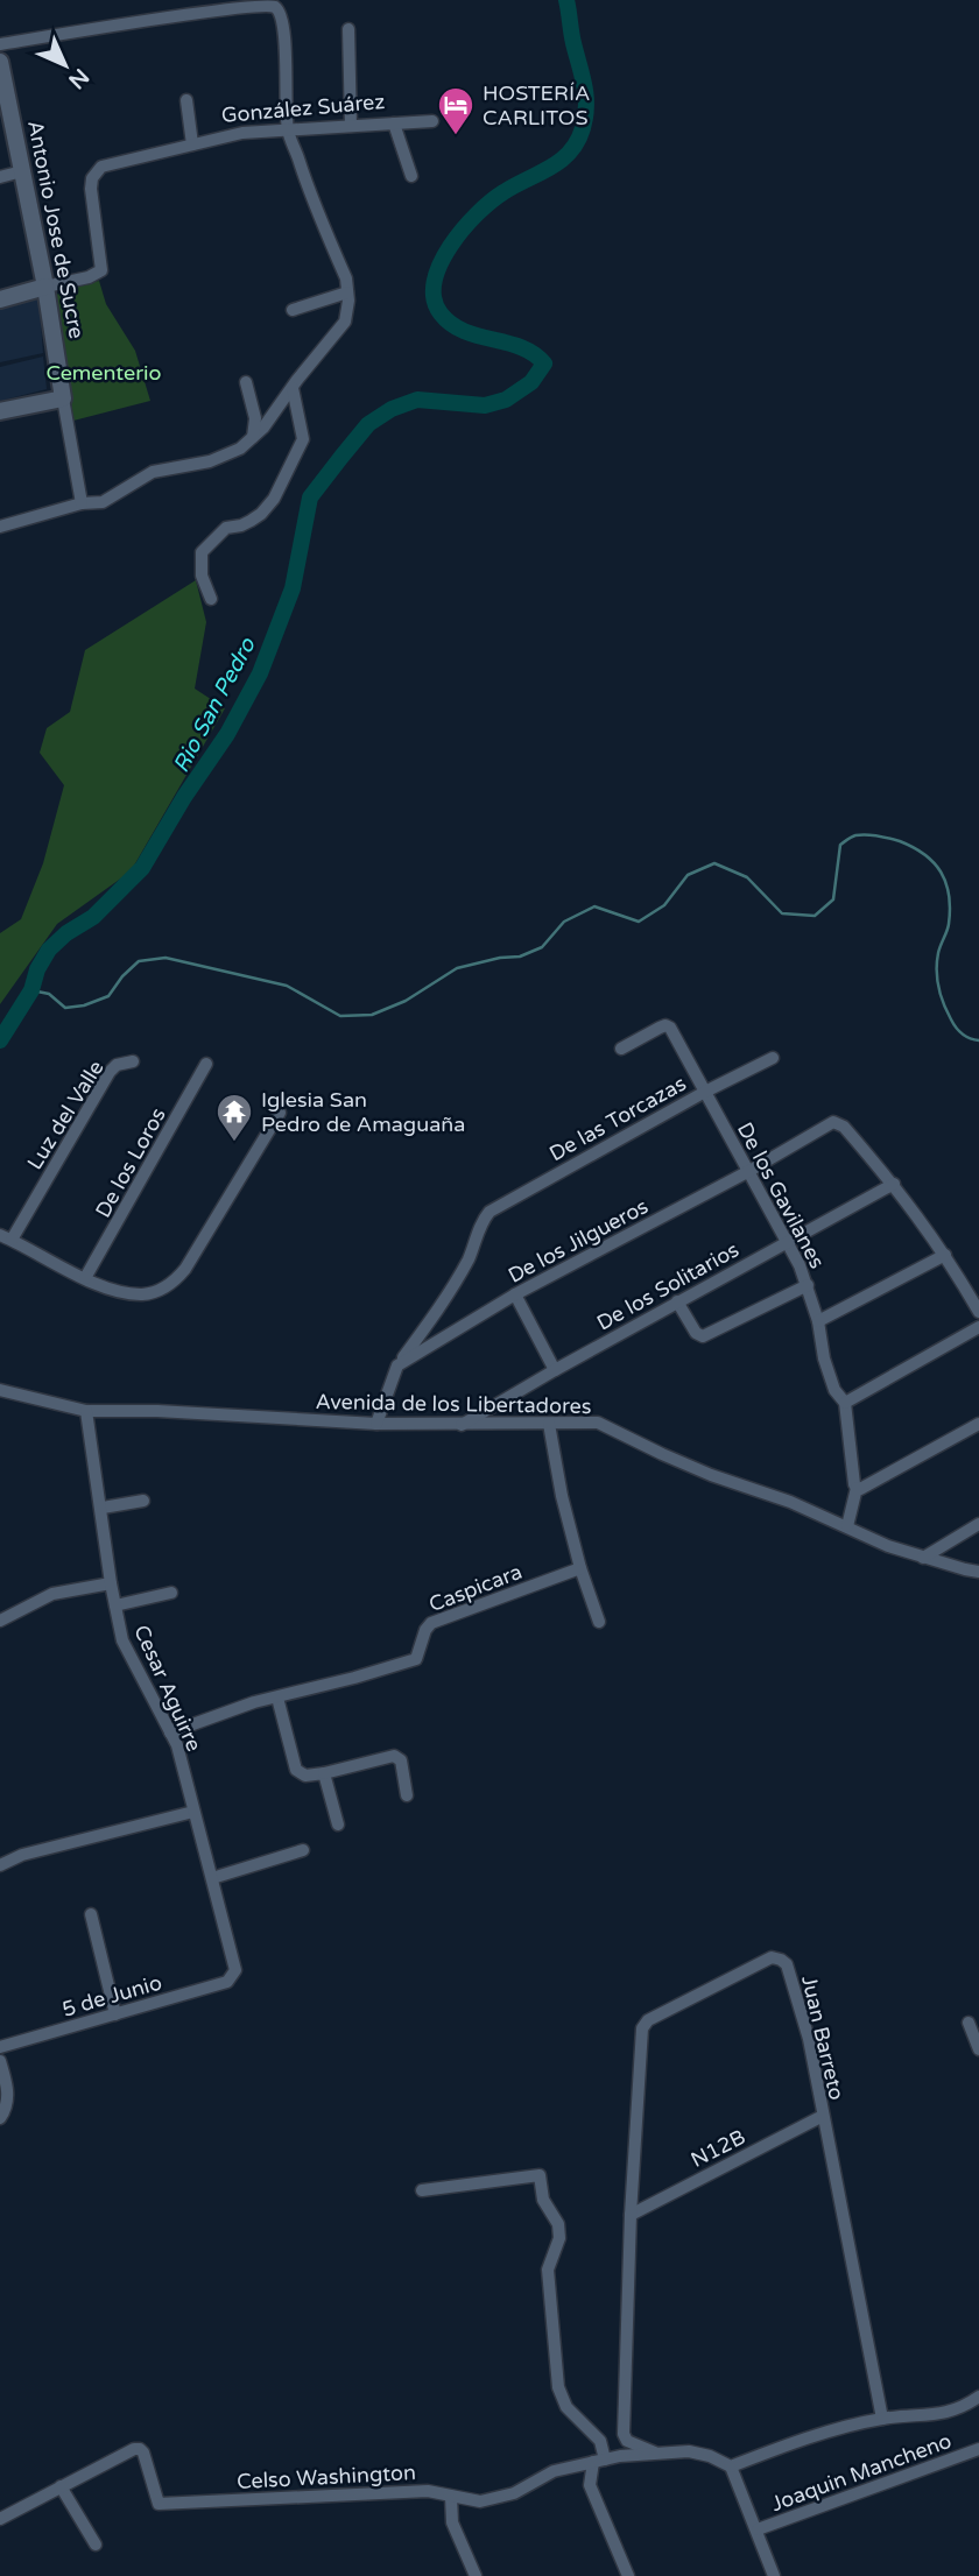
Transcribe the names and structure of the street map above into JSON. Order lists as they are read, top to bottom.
{
  "streets": {
    "street": [
      "González Suárez",
      "Antonio Jose de Sucre",
      "Luz del Valle",
      "De las Torcazas",
      "De los Loros",
      "De los Gavilanes",
      "De los Jilgueros",
      "De los Solitarios",
      "Avenida de los Libertadores",
      "Caspicara",
      "Cesar Aguirre",
      "5 de Junio",
      "Juan Barreto",
      "N12B",
      "Joaquin Mancheno",
      "Celso Washington"
    ]
  },
  "crossings": [
    ["González Suárez", "Antonio Jose de Sucre"],
    ["De las Torcazas", "De los Gavilanes"],
    ["De las Torcazas", "De los Jilgueros"],
    ["De los Gavilanes", "De los Jilgueros"],
    ["De los Gavilanes", "De los Solitarios"],
    ["De los Jilgueros", "De los Solitarios"],
    ["De los Solitarios", "Avenida de los Libertadores"],
    ["Avenida de los Libertadores", "Cesar Aguirre"],
    ["Caspicara", "Cesar Aguirre"],
    ["Cesar Aguirre", "5 de Junio"],
    ["Juan Barreto", "N12B"]
  ],
  "water": ["Rio San Pedro"],
  "parks": ["Cementerio"],
  "places": {
    "hotel": ["HOSTERÍA CARLITOS"],
    "temple": ["Iglesia San Pedro de Amaguaña"]
  },
  "north": "bottom right"
}
